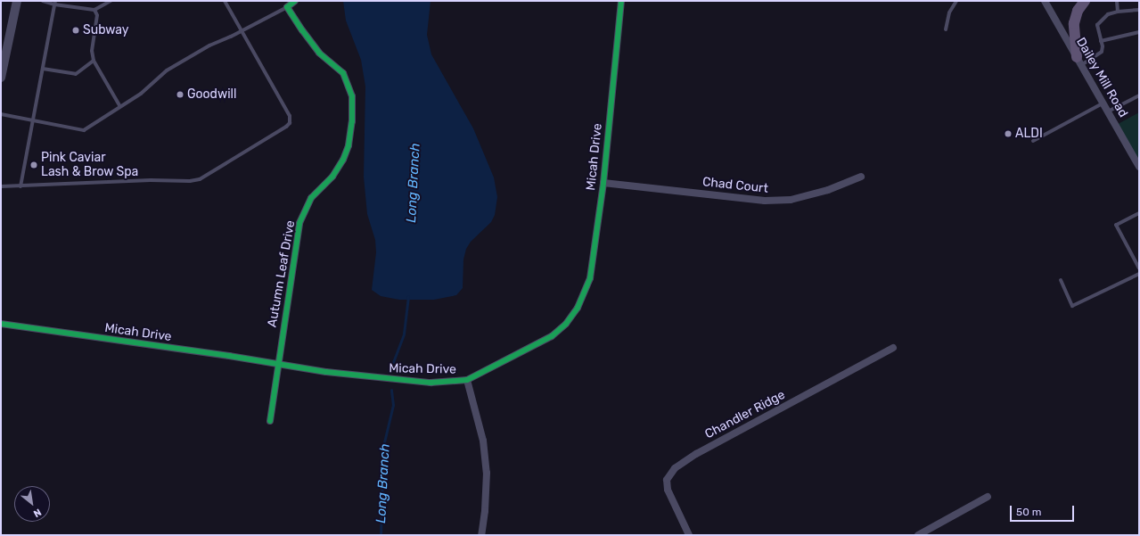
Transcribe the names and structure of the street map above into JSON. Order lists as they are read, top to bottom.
{
  "streets": {
    "street": [
      "Dailey Mill Road",
      "Micah Drive",
      "Chad Court",
      "Autumn Leaf Drive",
      "Chandler Ridge"
    ]
  },
  "crossings": [
    ["Micah Drive", "Chad Court"],
    ["Micah Drive", "Autumn Leaf Drive"]
  ],
  "water": ["Long Branch"],
  "places": [
    "Subway",
    "Goodwill",
    "ALDI",
    "Pink Caviar Lash & Brow Spa"
  ],
  "scale_bar": "50 m",
  "north": "bottom right"
}
